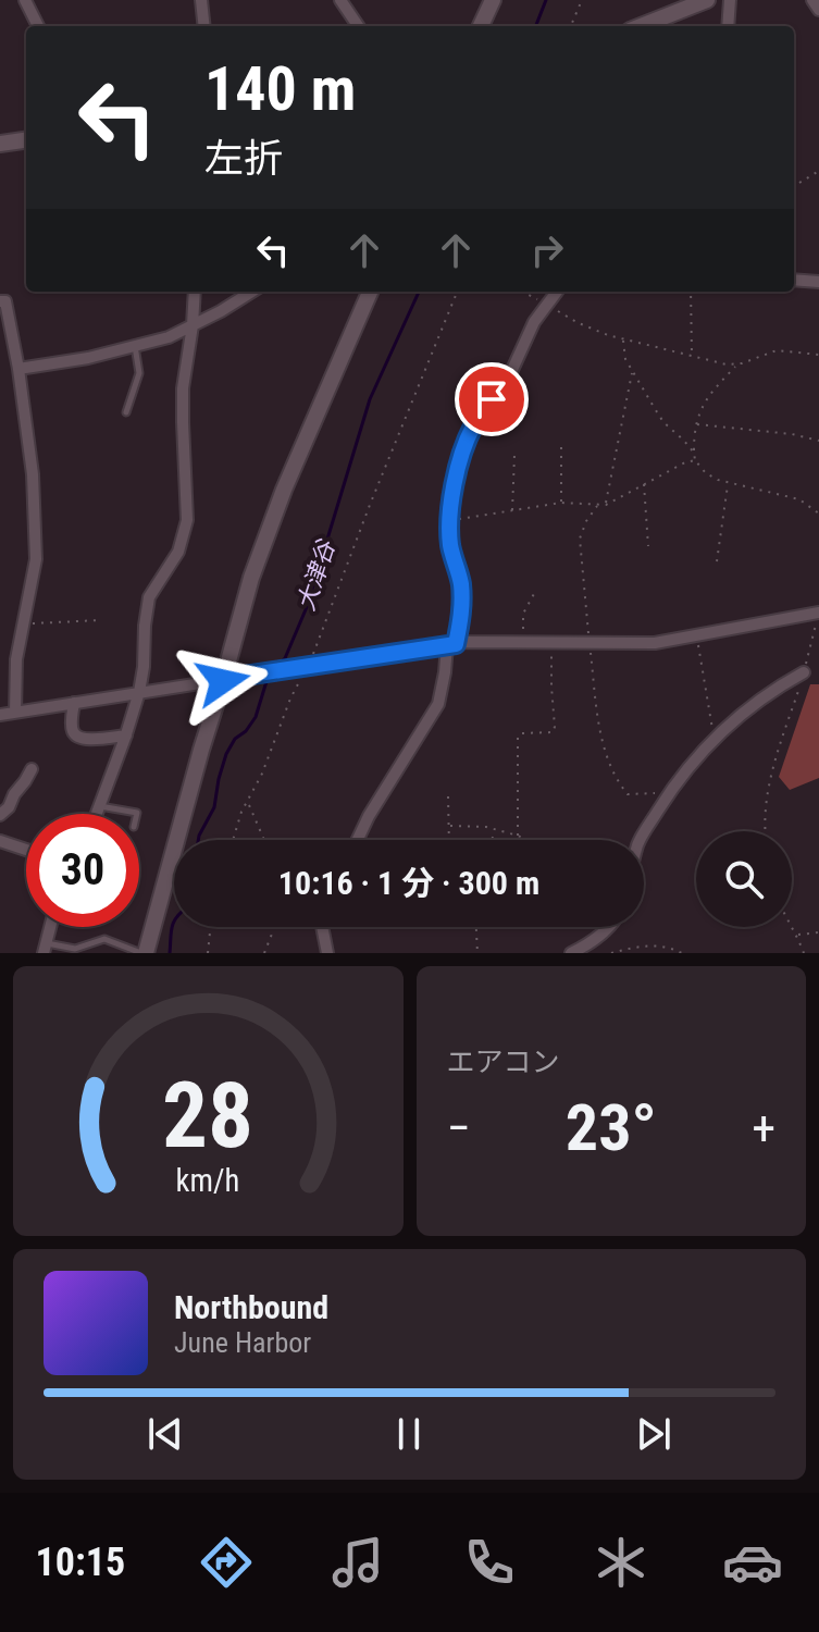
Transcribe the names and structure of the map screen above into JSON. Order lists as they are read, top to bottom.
{
  "water": ["大津谷"],
  "page": {
    "turn": ["140 m", "左折"],
    "limit": "30",
    "trip": "10:16 · 1 分 · 300 m",
    "tile": "エアコン",
    "heat": ["−", "23°", "+"],
    "song": ["Northbound", "June Harbor"],
    "tabs": "10:15",
    "gauge": ["28", "km/h"]
  }
}
